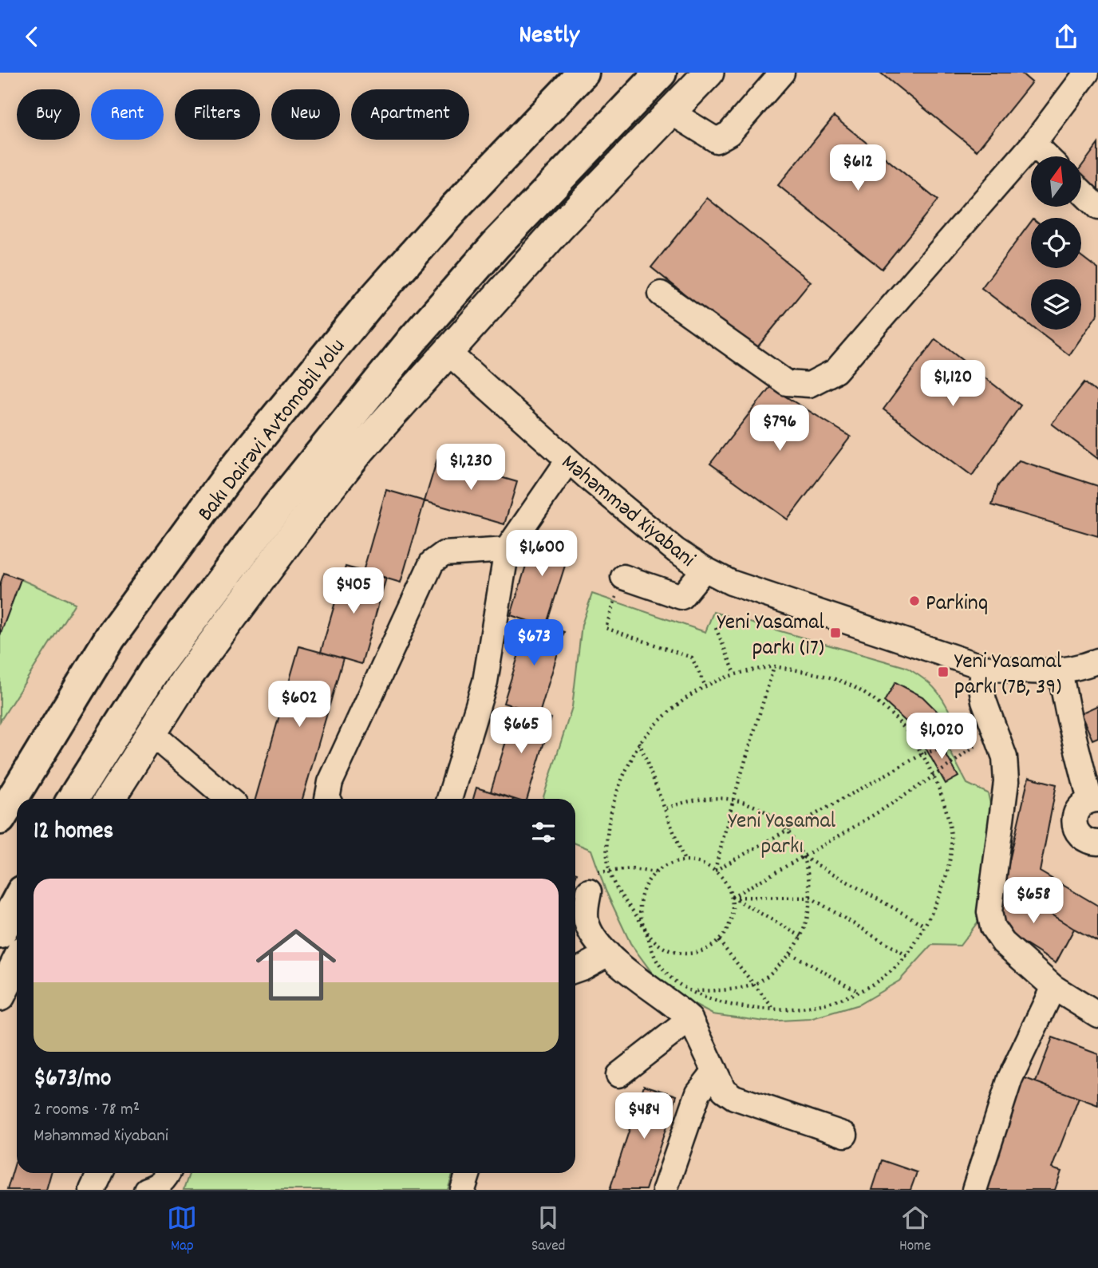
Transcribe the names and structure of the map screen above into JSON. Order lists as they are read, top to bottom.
{
  "streets": {
    "highway": ["Bakı Dairəvi Avtomobil Yolu"],
    "street": ["Məhəmməd Xiyabani"]
  },
  "parks": ["Yeni Yasamal parkı"],
  "places": {
    "other": ["Parkinq"],
    "transit": ["Yeni Yasamal parkı (17)", "Yeni Yasamal parkı (7B, 39)"]
  },
  "north": "top",
  "page": {
    "header": "Nestly",
    "chip": [
      "Buy",
      "Rent",
      "Filters",
      "New",
      "Apartment"
    ],
    "price": [
      "$612",
      "$1,120",
      "$796",
      "$1,230",
      "$1,600",
      "$405",
      "$673",
      "$602",
      "$665",
      "$1,020",
      "$658",
      "$484"
    ],
    "heading": "12 homes",
    "list": [
      {
        "name": "$673/mo",
        "note": "2 rooms · 78 m² · Məhəmməd Xiyabani"
      }
    ],
    "tabs": ["Map", "Saved", "Home"]
  }
}
